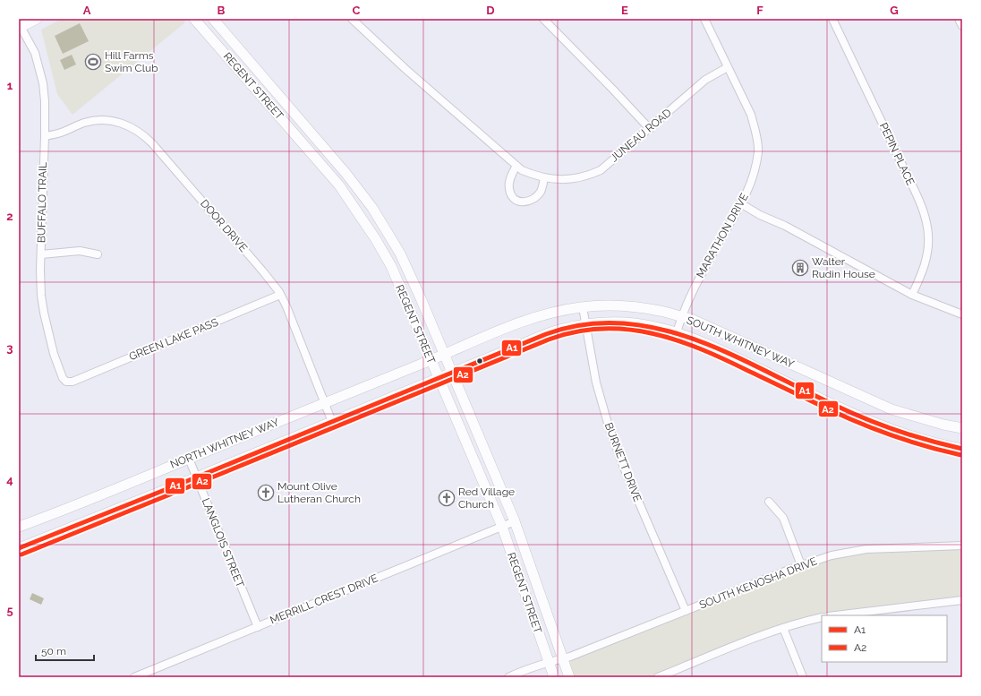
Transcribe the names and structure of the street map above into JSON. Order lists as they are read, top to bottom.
{
  "streets": {
    "main road": ["REGENT STREET", "SOUTH WHITNEY WAY", "NORTH WHITNEY WAY"],
    "street": [
      "JUNEAU ROAD",
      "PEPIN PLACE",
      "BUFFALO TRAIL",
      "DOOR DRIVE",
      "MARATHON DRIVE",
      "GREEN LAKE PASS",
      "BURNETT DRIVE",
      "LANGLOIS STREET",
      "SOUTH KENOSHA DRIVE",
      "MERRILL CREST DRIVE"
    ]
  },
  "crossings": [
    ["REGENT STREET", "SOUTH WHITNEY WAY"],
    ["REGENT STREET", "NORTH WHITNEY WAY"],
    ["REGENT STREET", "SOUTH KENOSHA DRIVE"],
    ["REGENT STREET", "MERRILL CREST DRIVE"],
    ["JUNEAU ROAD", "MARATHON DRIVE"],
    ["BUFFALO TRAIL", "DOOR DRIVE"],
    ["BUFFALO TRAIL", "GREEN LAKE PASS"],
    ["DOOR DRIVE", "GREEN LAKE PASS"],
    ["DOOR DRIVE", "NORTH WHITNEY WAY"],
    ["MARATHON DRIVE", "SOUTH WHITNEY WAY"],
    ["SOUTH WHITNEY WAY", "NORTH WHITNEY WAY"],
    ["SOUTH WHITNEY WAY", "BURNETT DRIVE"],
    ["NORTH WHITNEY WAY", "LANGLOIS STREET"],
    ["BURNETT DRIVE", "SOUTH KENOSHA DRIVE"],
    ["LANGLOIS STREET", "MERRILL CREST DRIVE"]
  ],
  "places": {
    "sports": ["Hill Farms Swim Club"],
    "building": ["Walter Rudin House"],
    "church": ["Mount Olive Lutheran Church", "Red Village Church"]
  },
  "lines": ["transit line A1", "transit line A2"],
  "legend": ["A1", "A2"],
  "scale_bar": "50 m",
  "grid": {
    "columns": [
      "A",
      "B",
      "C",
      "D",
      "E",
      "F",
      "G"
    ],
    "rows": [
      "1",
      "2",
      "3",
      "4",
      "5"
    ]
  }
}
